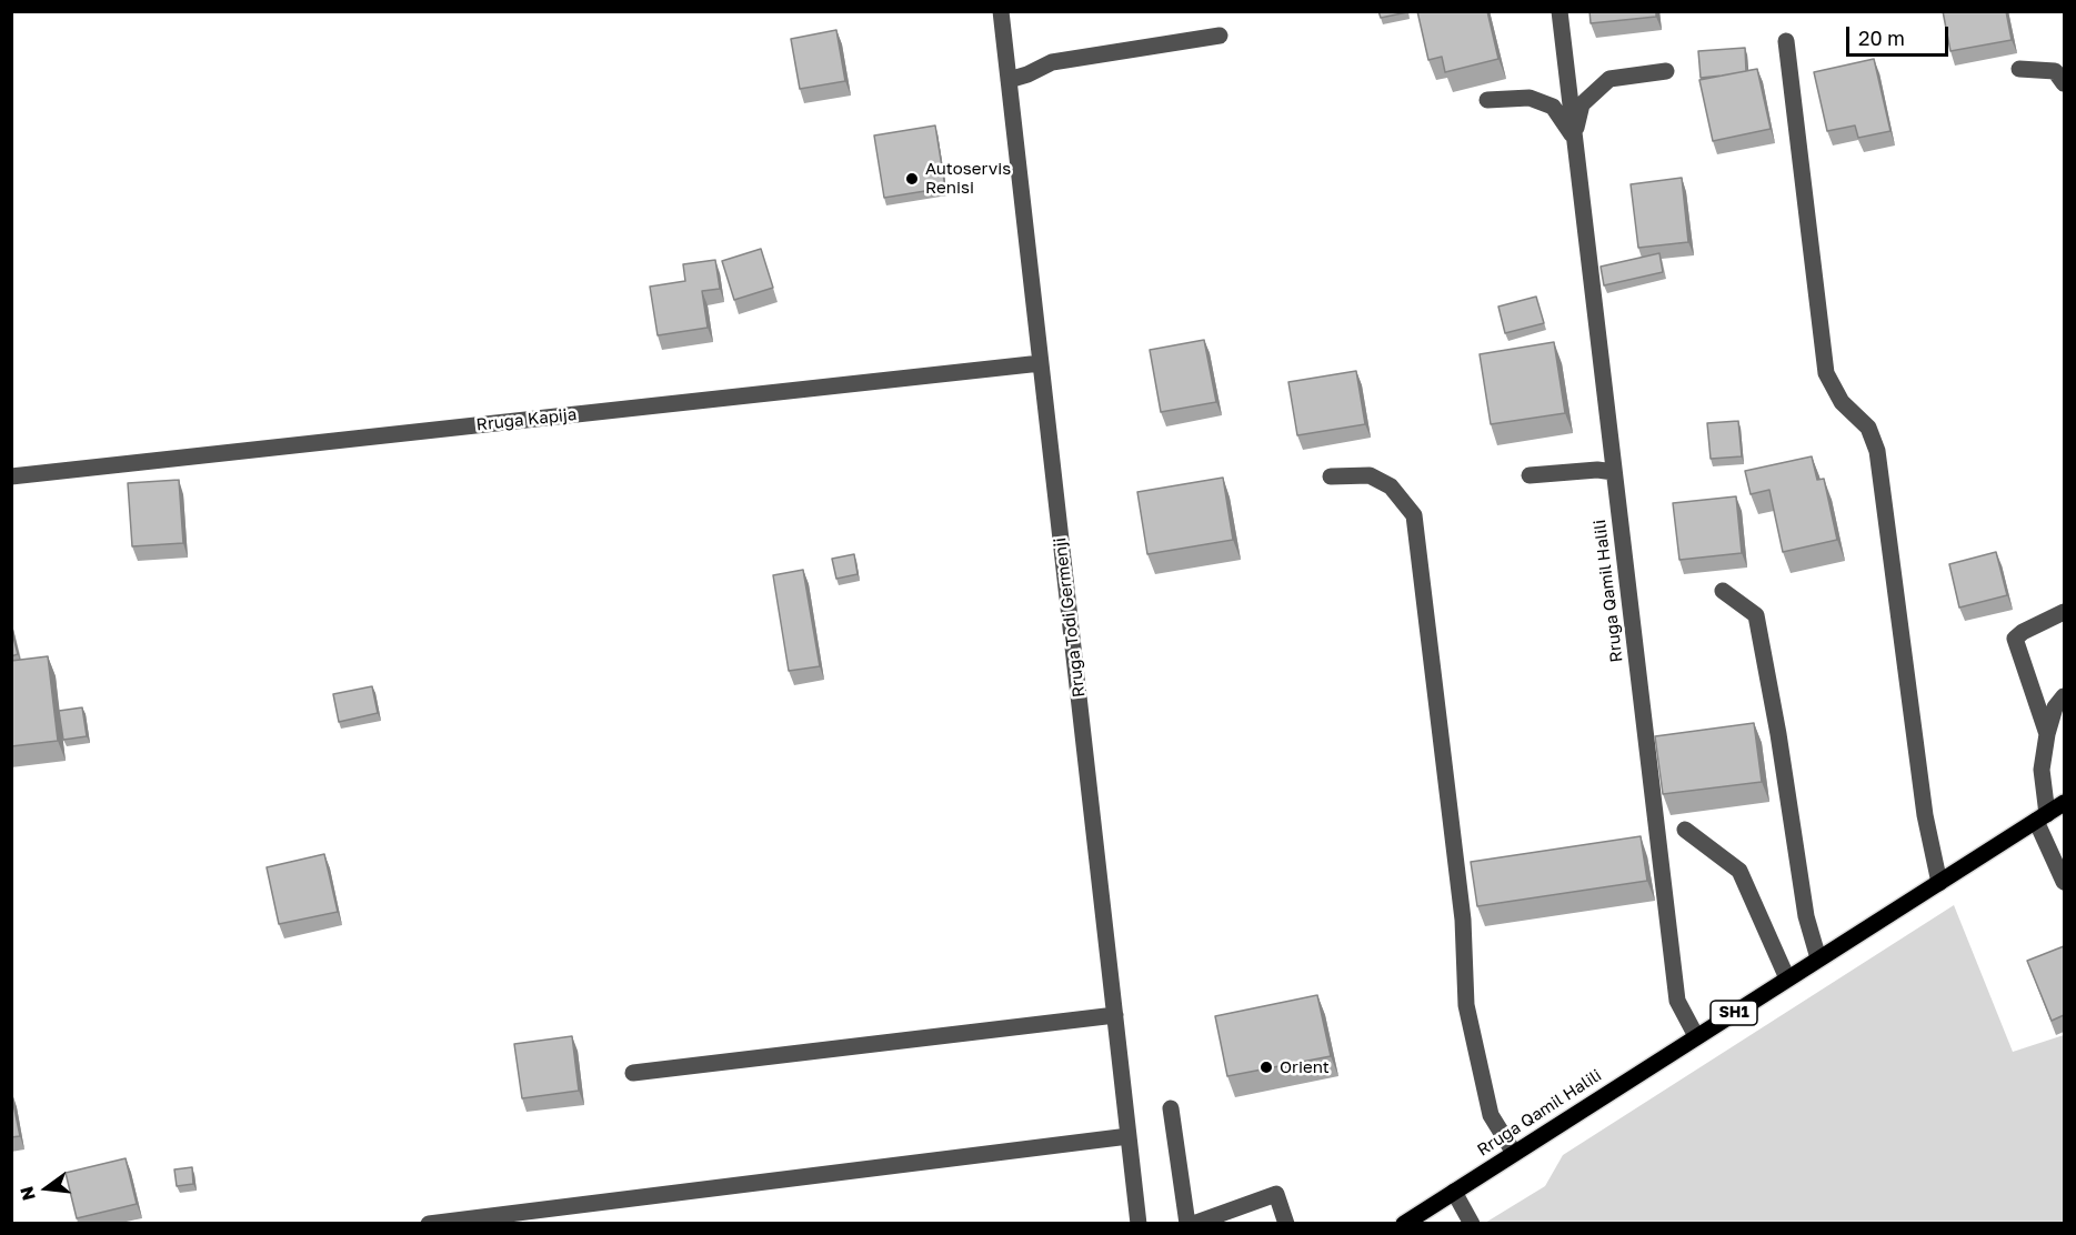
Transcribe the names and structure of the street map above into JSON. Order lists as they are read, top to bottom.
{
  "streets": {
    "main road": ["Rruga Qamil Halili", "SH1"],
    "street": ["Rruga Kapija", "Rruga Todi Germenji"]
  },
  "crossings": [
    ["Rruga Kapija", "Rruga Todi Germenji"]
  ],
  "places": ["Autoservis Renisi", "Orient"],
  "scale_bar": "20 m",
  "north": "left"
}
